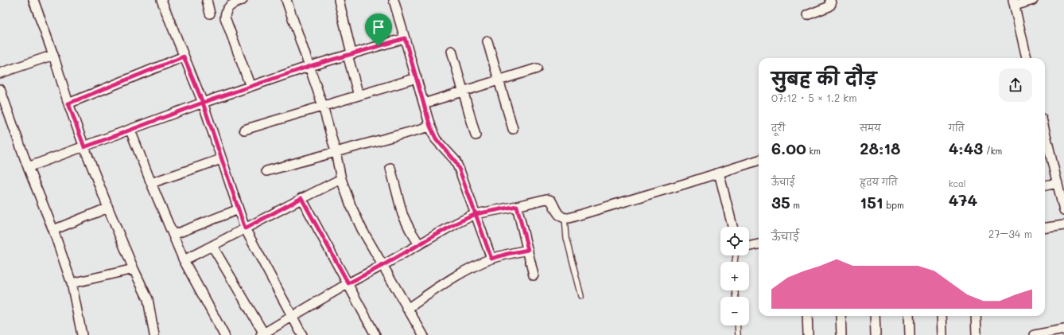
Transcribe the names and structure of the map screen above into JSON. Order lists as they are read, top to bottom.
{
  "page": {
    "heading": ["सुबह की दौड़", "07:12 · 5 × 1.2 km"],
    "stats": [
      ["दूरी", "6.00 km"],
      ["समय", "28:18"],
      ["गति", "4:43 /km"],
      ["ऊँचाई", "35 m"],
      ["हृदय गति", "151 bpm"],
      ["kcal", "474"]
    ],
    "chart": ["ऊँचाई", "27–34 m"],
    "map_buttons": ["+", "−"]
  }
}
